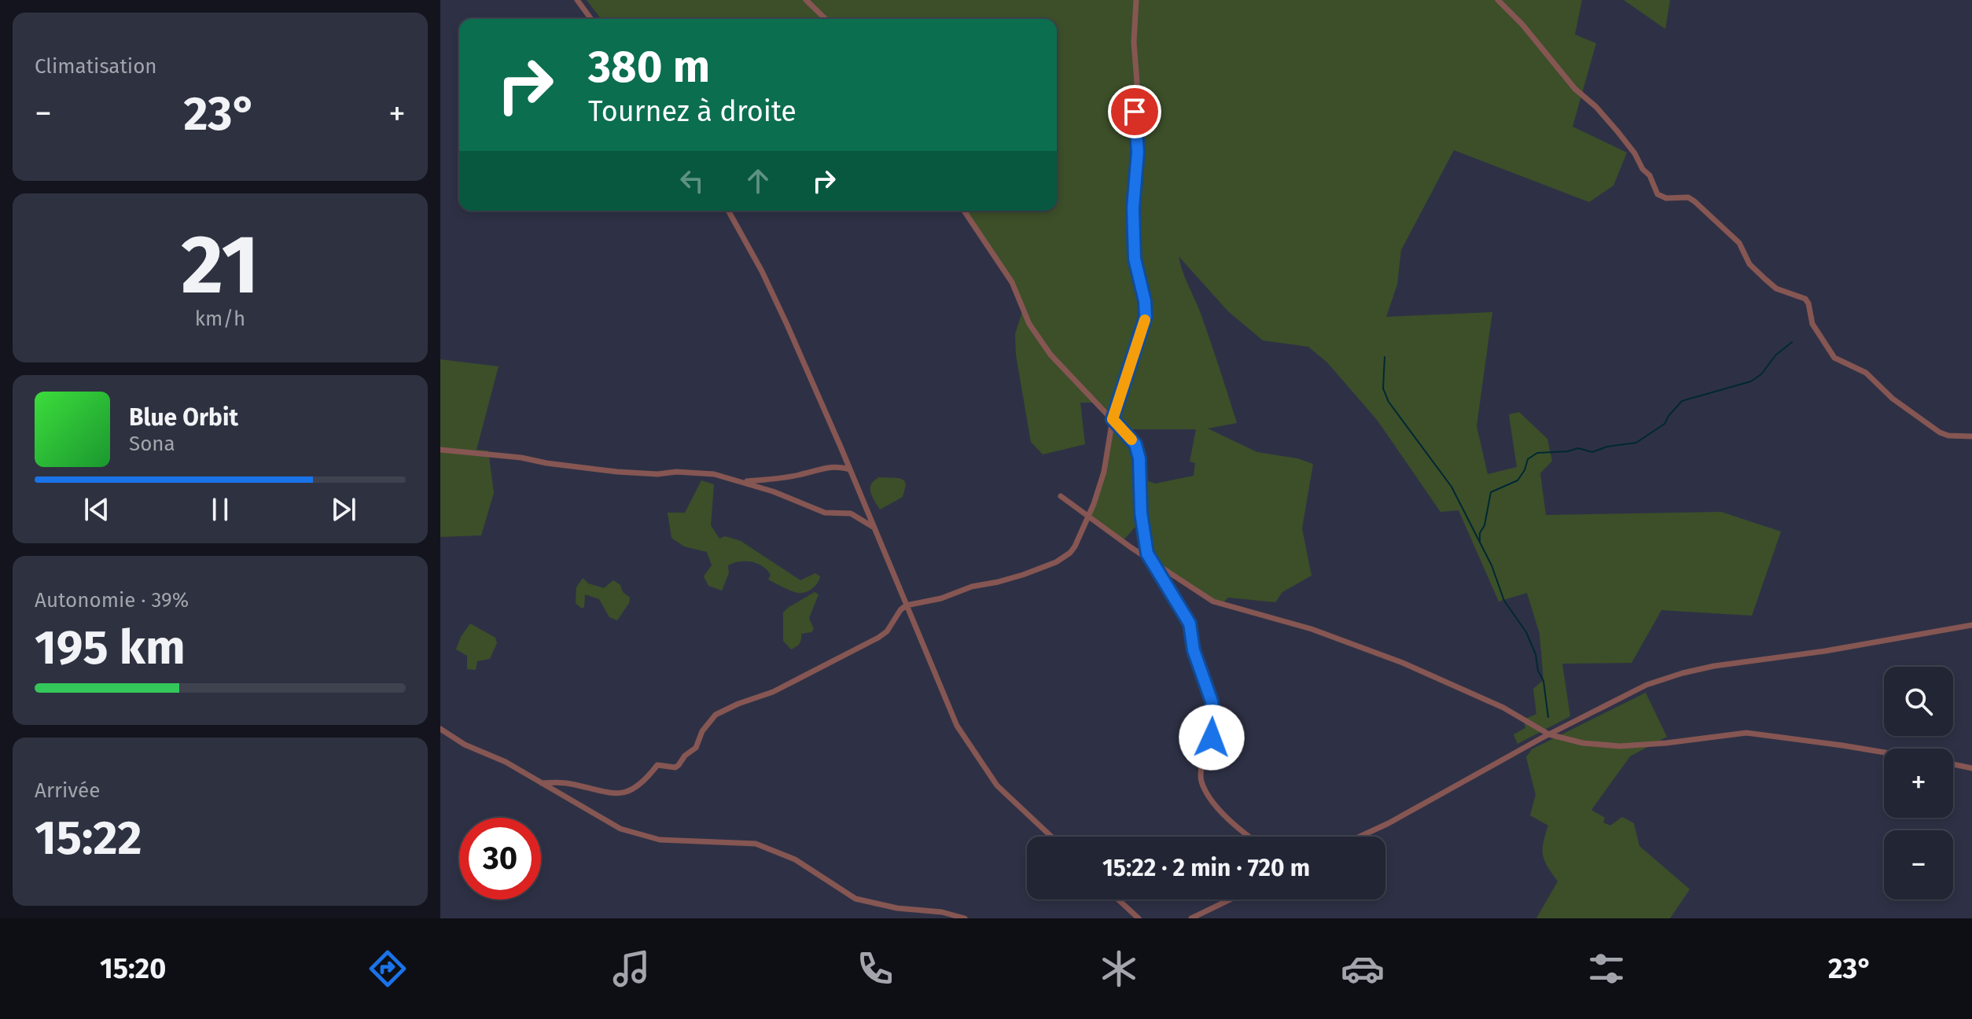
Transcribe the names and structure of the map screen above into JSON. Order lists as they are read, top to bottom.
{
  "page": {
    "tile": [
      "Climatisation",
      ["21", "km/h"],
      ["Autonomie · 39%", "195 km"],
      ["Arrivée", "15:22"]
    ],
    "turn": ["380 m", "Tournez à droite"],
    "heat": ["−", "23°", "+"],
    "song": ["Blue Orbit", "Sona"],
    "map_buttons": ["+", "−"],
    "limit": "30",
    "trip": "15:22 · 2 min · 720 m",
    "tabs": ["15:20", "23°"]
  }
}
